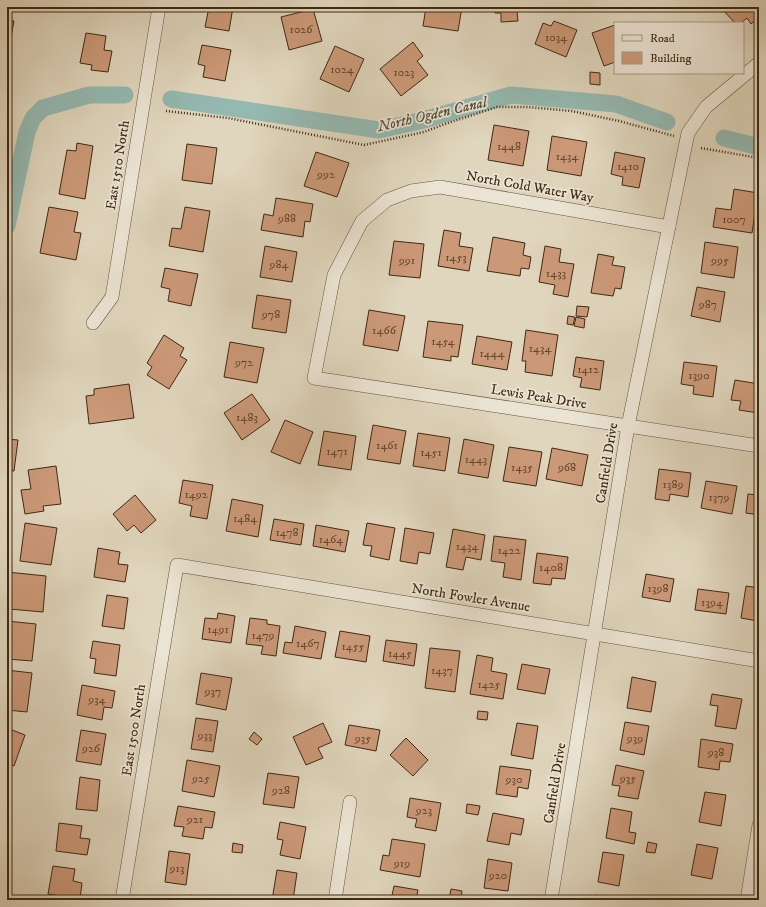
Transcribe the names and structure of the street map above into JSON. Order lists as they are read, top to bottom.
{
  "streets": {
    "street": [
      "East 1510 North",
      "North Cold Water Way",
      "Lewis Peak Drive",
      "Canfield Drive",
      "North Fowler Avenue",
      "East 1500 North"
    ]
  },
  "crossings": [
    ["North Cold Water Way", "Lewis Peak Drive"],
    ["North Cold Water Way", "Canfield Drive"],
    ["Lewis Peak Drive", "Canfield Drive"],
    ["Canfield Drive", "North Fowler Avenue"],
    ["North Fowler Avenue", "East 1500 North"]
  ],
  "water": ["North Ogden Canal"],
  "house_numbers": [
    "1026",
    "1034",
    "1024",
    "1023",
    "1448",
    "1434",
    "1410",
    "992",
    "988",
    "1007",
    "1453",
    "991",
    "995",
    "984",
    "1433",
    "987",
    "978",
    "1466",
    "1454",
    "1434",
    "1444",
    "972",
    "1412",
    "1390",
    "1483",
    "1461",
    "1471",
    "1451",
    "1443",
    "1435",
    "968",
    "1389",
    "1492",
    "1379",
    "1484",
    "1478",
    "1464",
    "1434",
    "1422",
    "1408",
    "1398",
    "1394",
    "1491",
    "1479",
    "1467",
    "1455",
    "1445",
    "1437",
    "1425",
    "937",
    "934",
    "933",
    "935",
    "939",
    "926",
    "938",
    "925",
    "935",
    "930",
    "928",
    "923",
    "921",
    "919",
    "913",
    "920"
  ],
  "legend": ["Road", "Building"]
}
